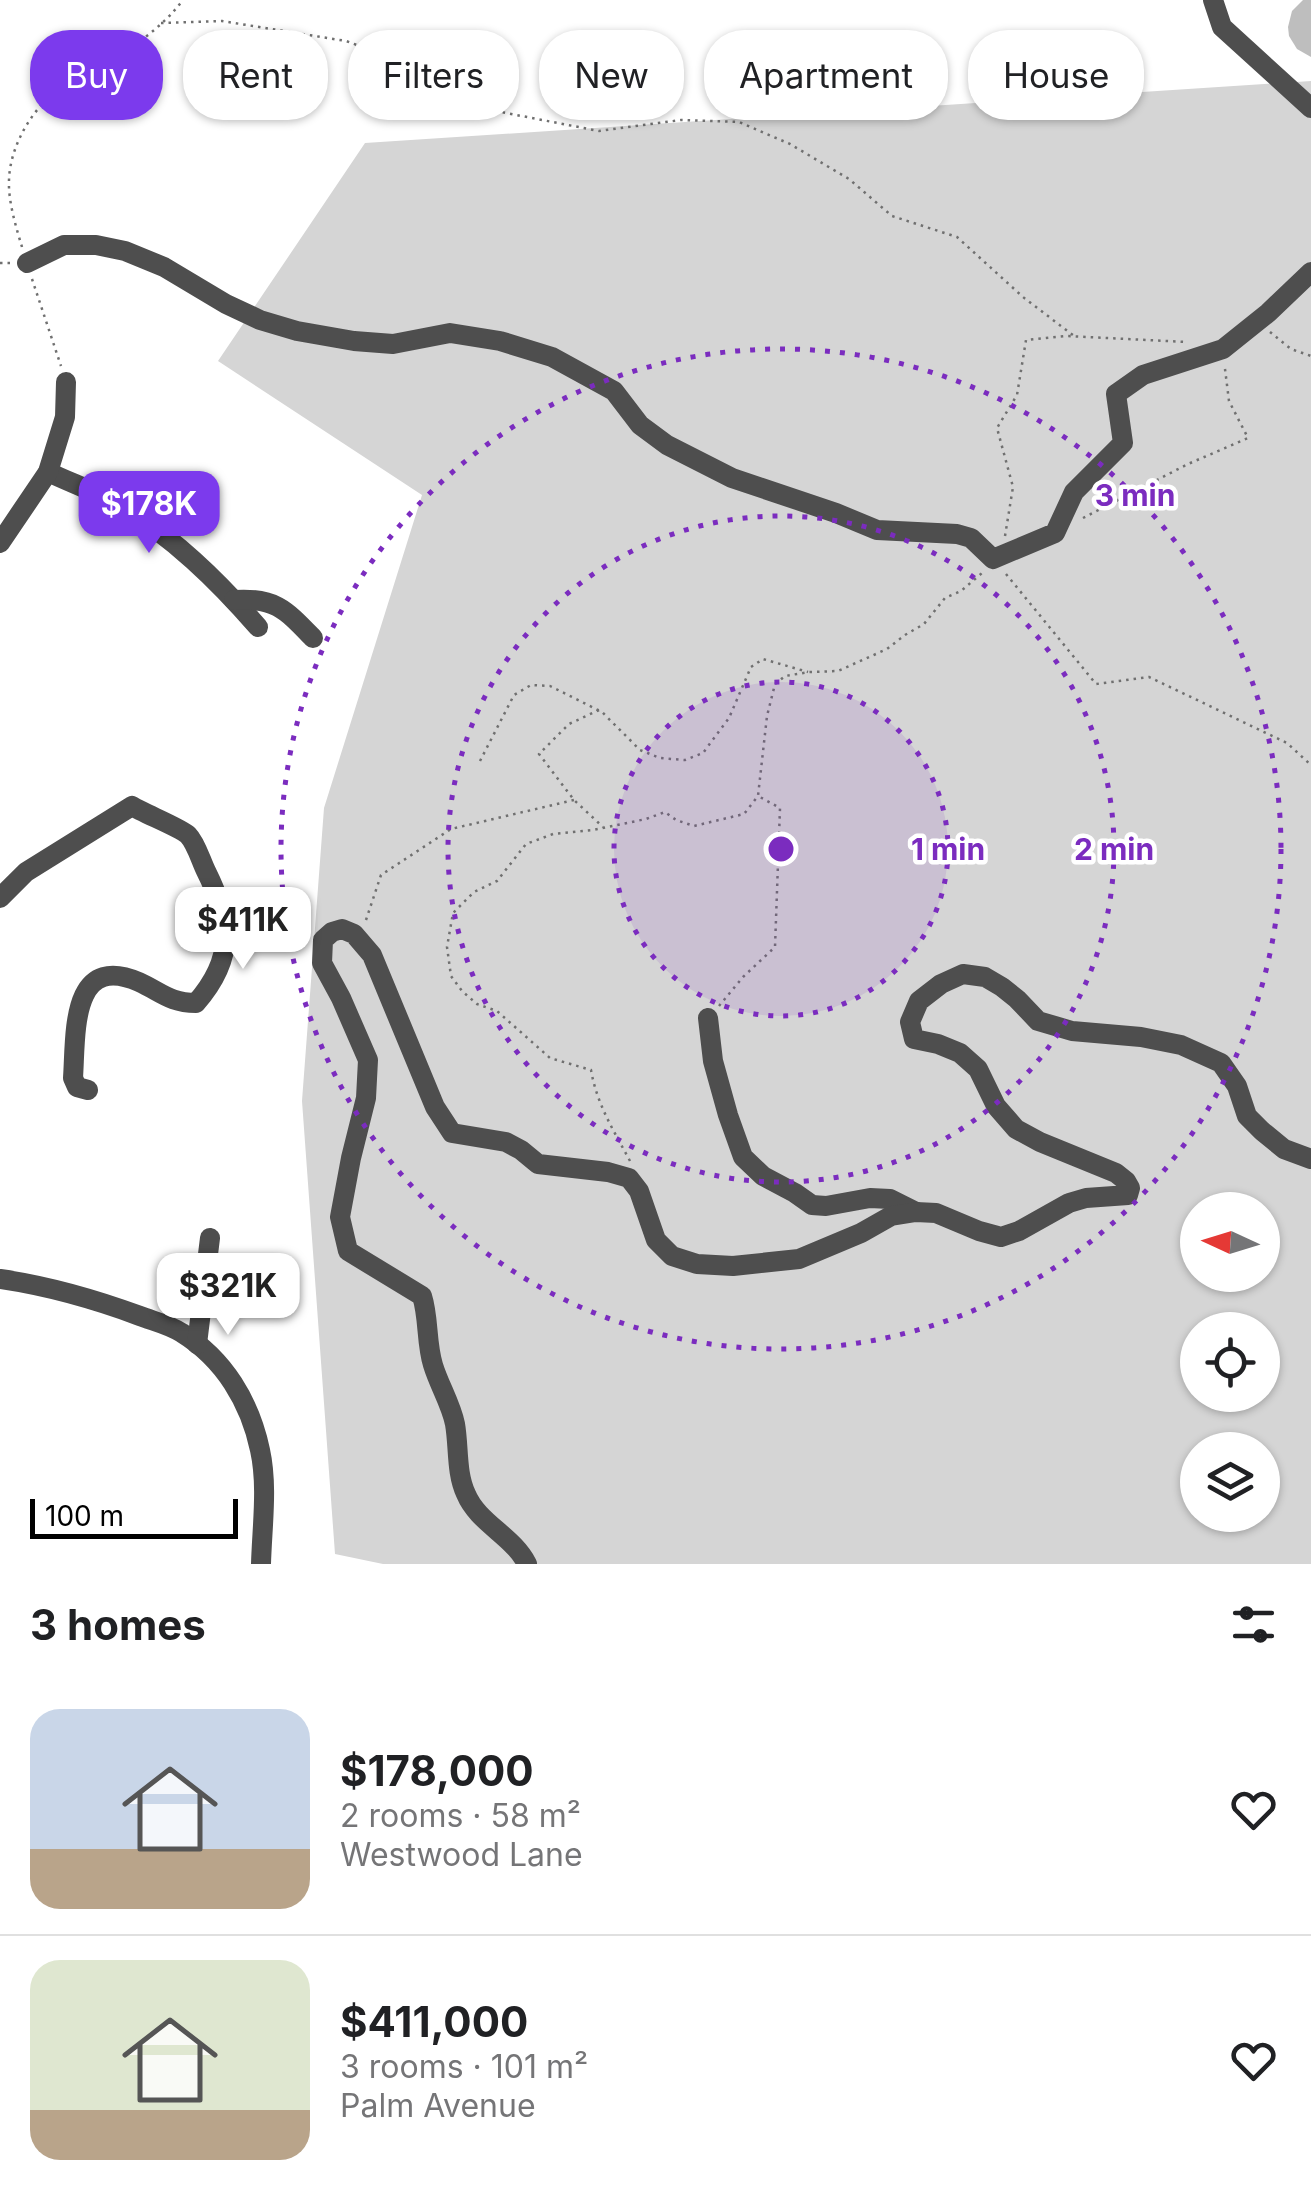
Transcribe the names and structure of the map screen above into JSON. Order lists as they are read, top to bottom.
{
  "scale_bar": "100 m",
  "north": "left",
  "page": {
    "chip": [
      "Buy",
      "Rent",
      "Filters",
      "New",
      "Apartment",
      "House"
    ],
    "price": ["$178K", "$411K", "$321K"],
    "scale": "100 m",
    "heading": "3 homes",
    "list": [
      {
        "name": "$178,000",
        "note": "2 rooms · 58 m² · Westwood Lane"
      },
      {
        "name": "$411,000",
        "note": "3 rooms · 101 m² · Palm Avenue"
      }
    ]
  },
  "rings": ["3 min", "1 min", "2 min"]
}
